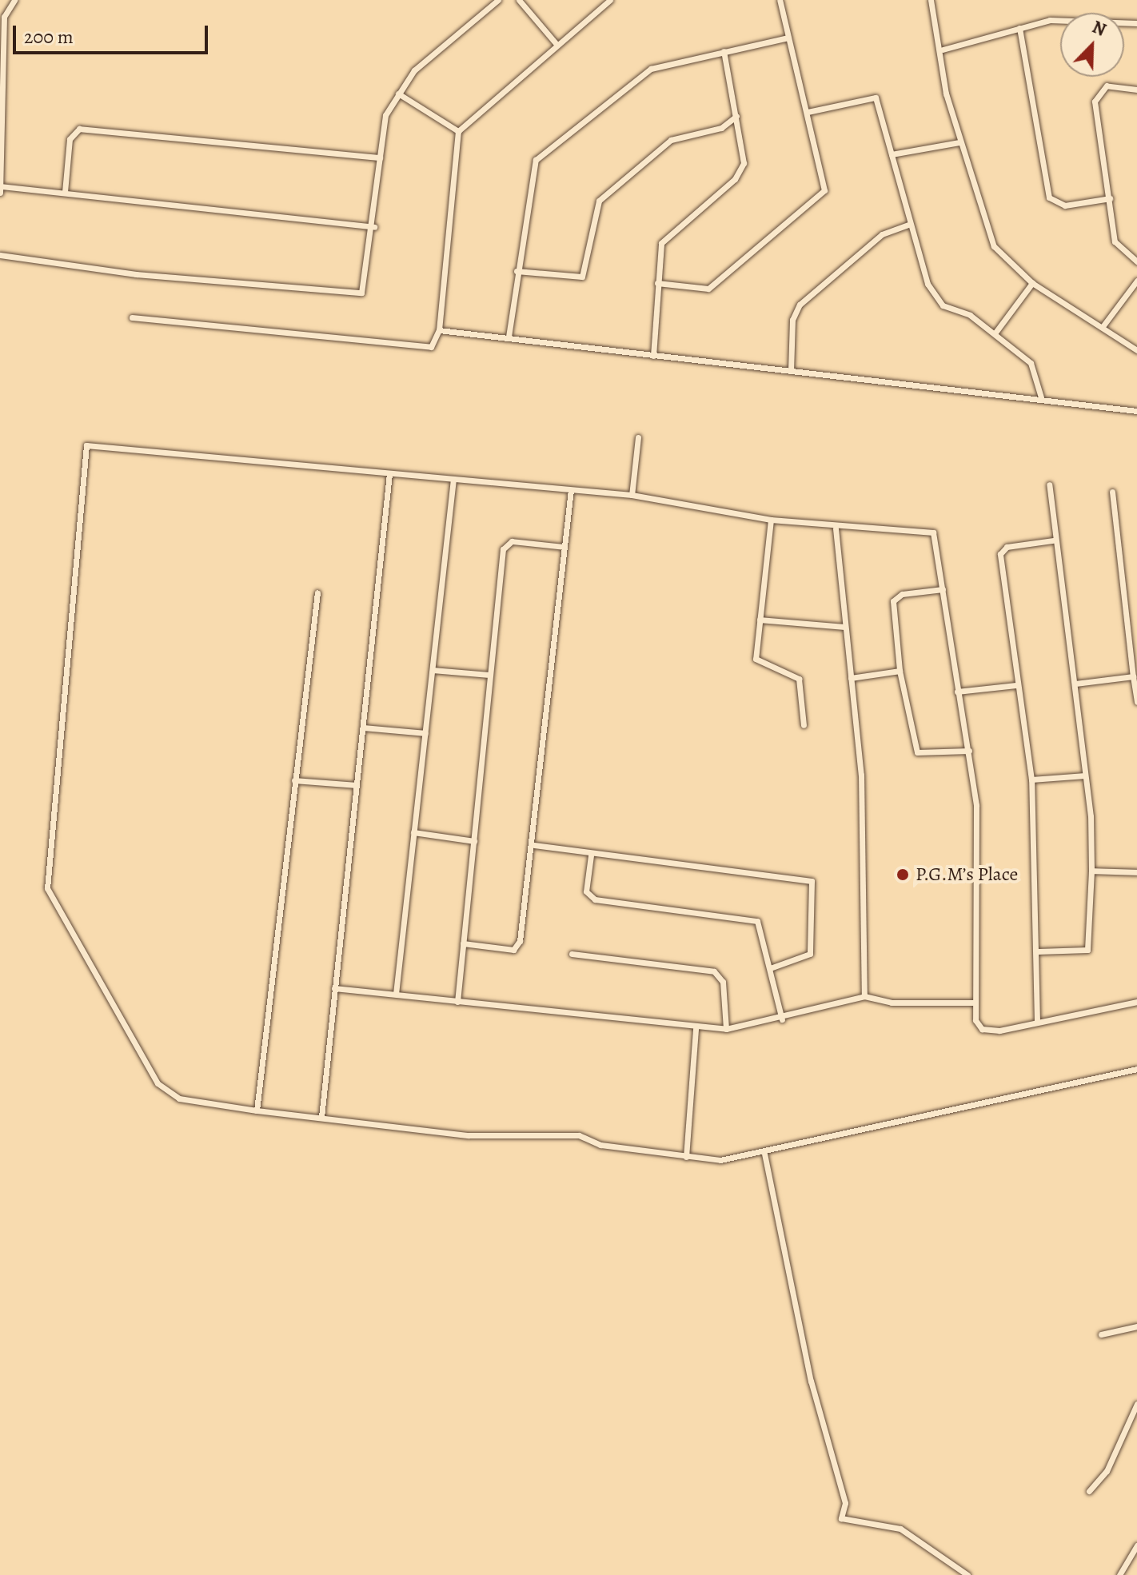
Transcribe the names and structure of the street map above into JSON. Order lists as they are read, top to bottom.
{
  "places": ["P.G.M’s Place"],
  "scale_bar": "200 m",
  "north": "top right"
}
